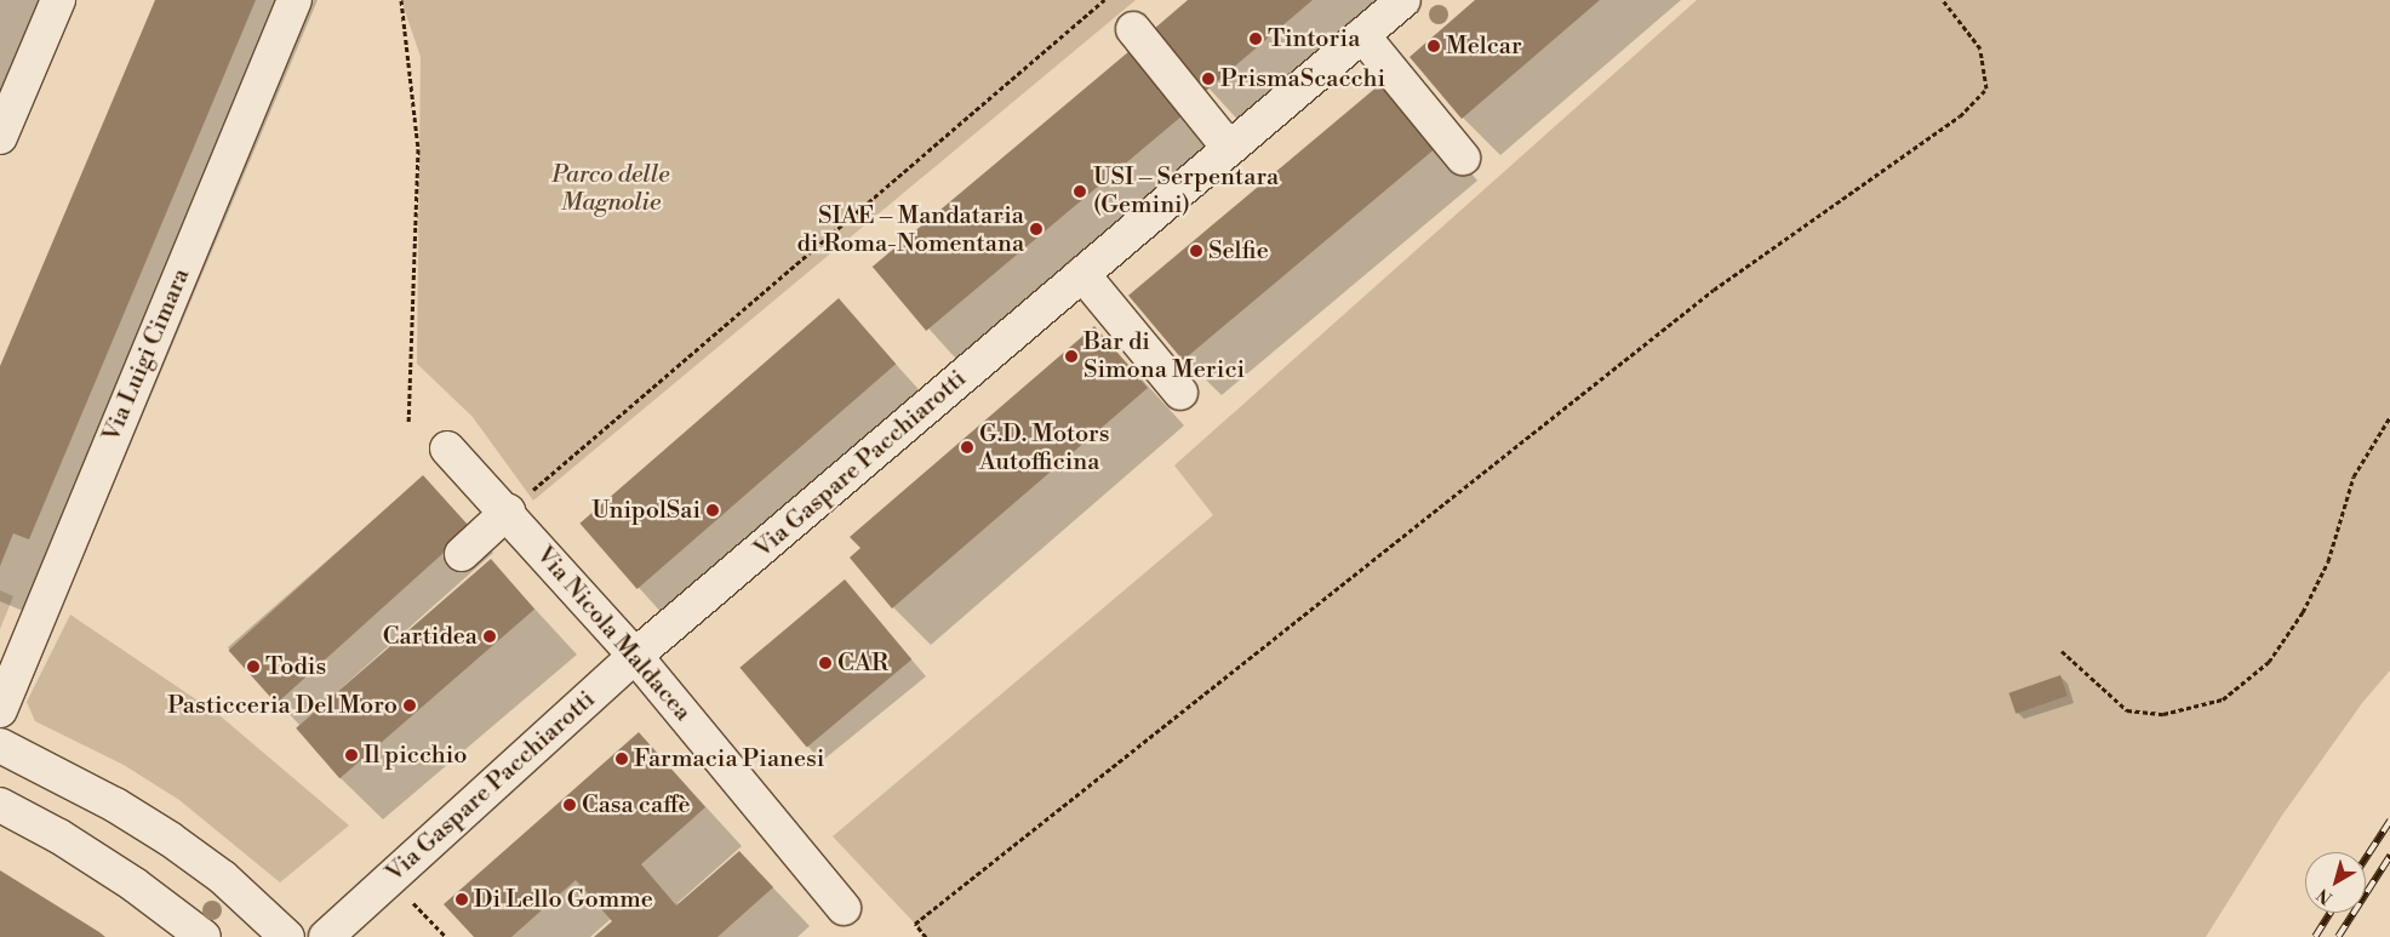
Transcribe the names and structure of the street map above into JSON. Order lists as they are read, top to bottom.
{
  "streets": {
    "street": ["Via Luigi Cimara", "Via Gaspare Pacchiarotti", "Via Nicola Maldacea"]
  },
  "crossings": [
    ["Via Gaspare Pacchiarotti", "Via Nicola Maldacea"]
  ],
  "parks": ["Parco delle Magnolie"],
  "places": [
    "Tintoria",
    "Melcar",
    "PrismaScacchi",
    "USI – Serpentara (Gemini)",
    "SIAE – Mandataria di Roma-Nomentana",
    "Selfie",
    "Bar di Simona Merici",
    "G.D. Motors Autofficina",
    "UnipolSai",
    "Cartidea",
    "CAR",
    "Todis",
    "Pasticceria Del Moro",
    "Il picchio",
    "Farmacia Pianesi",
    "Casa caffè",
    "Di Lello Gomme"
  ],
  "north": "bottom left"
}
